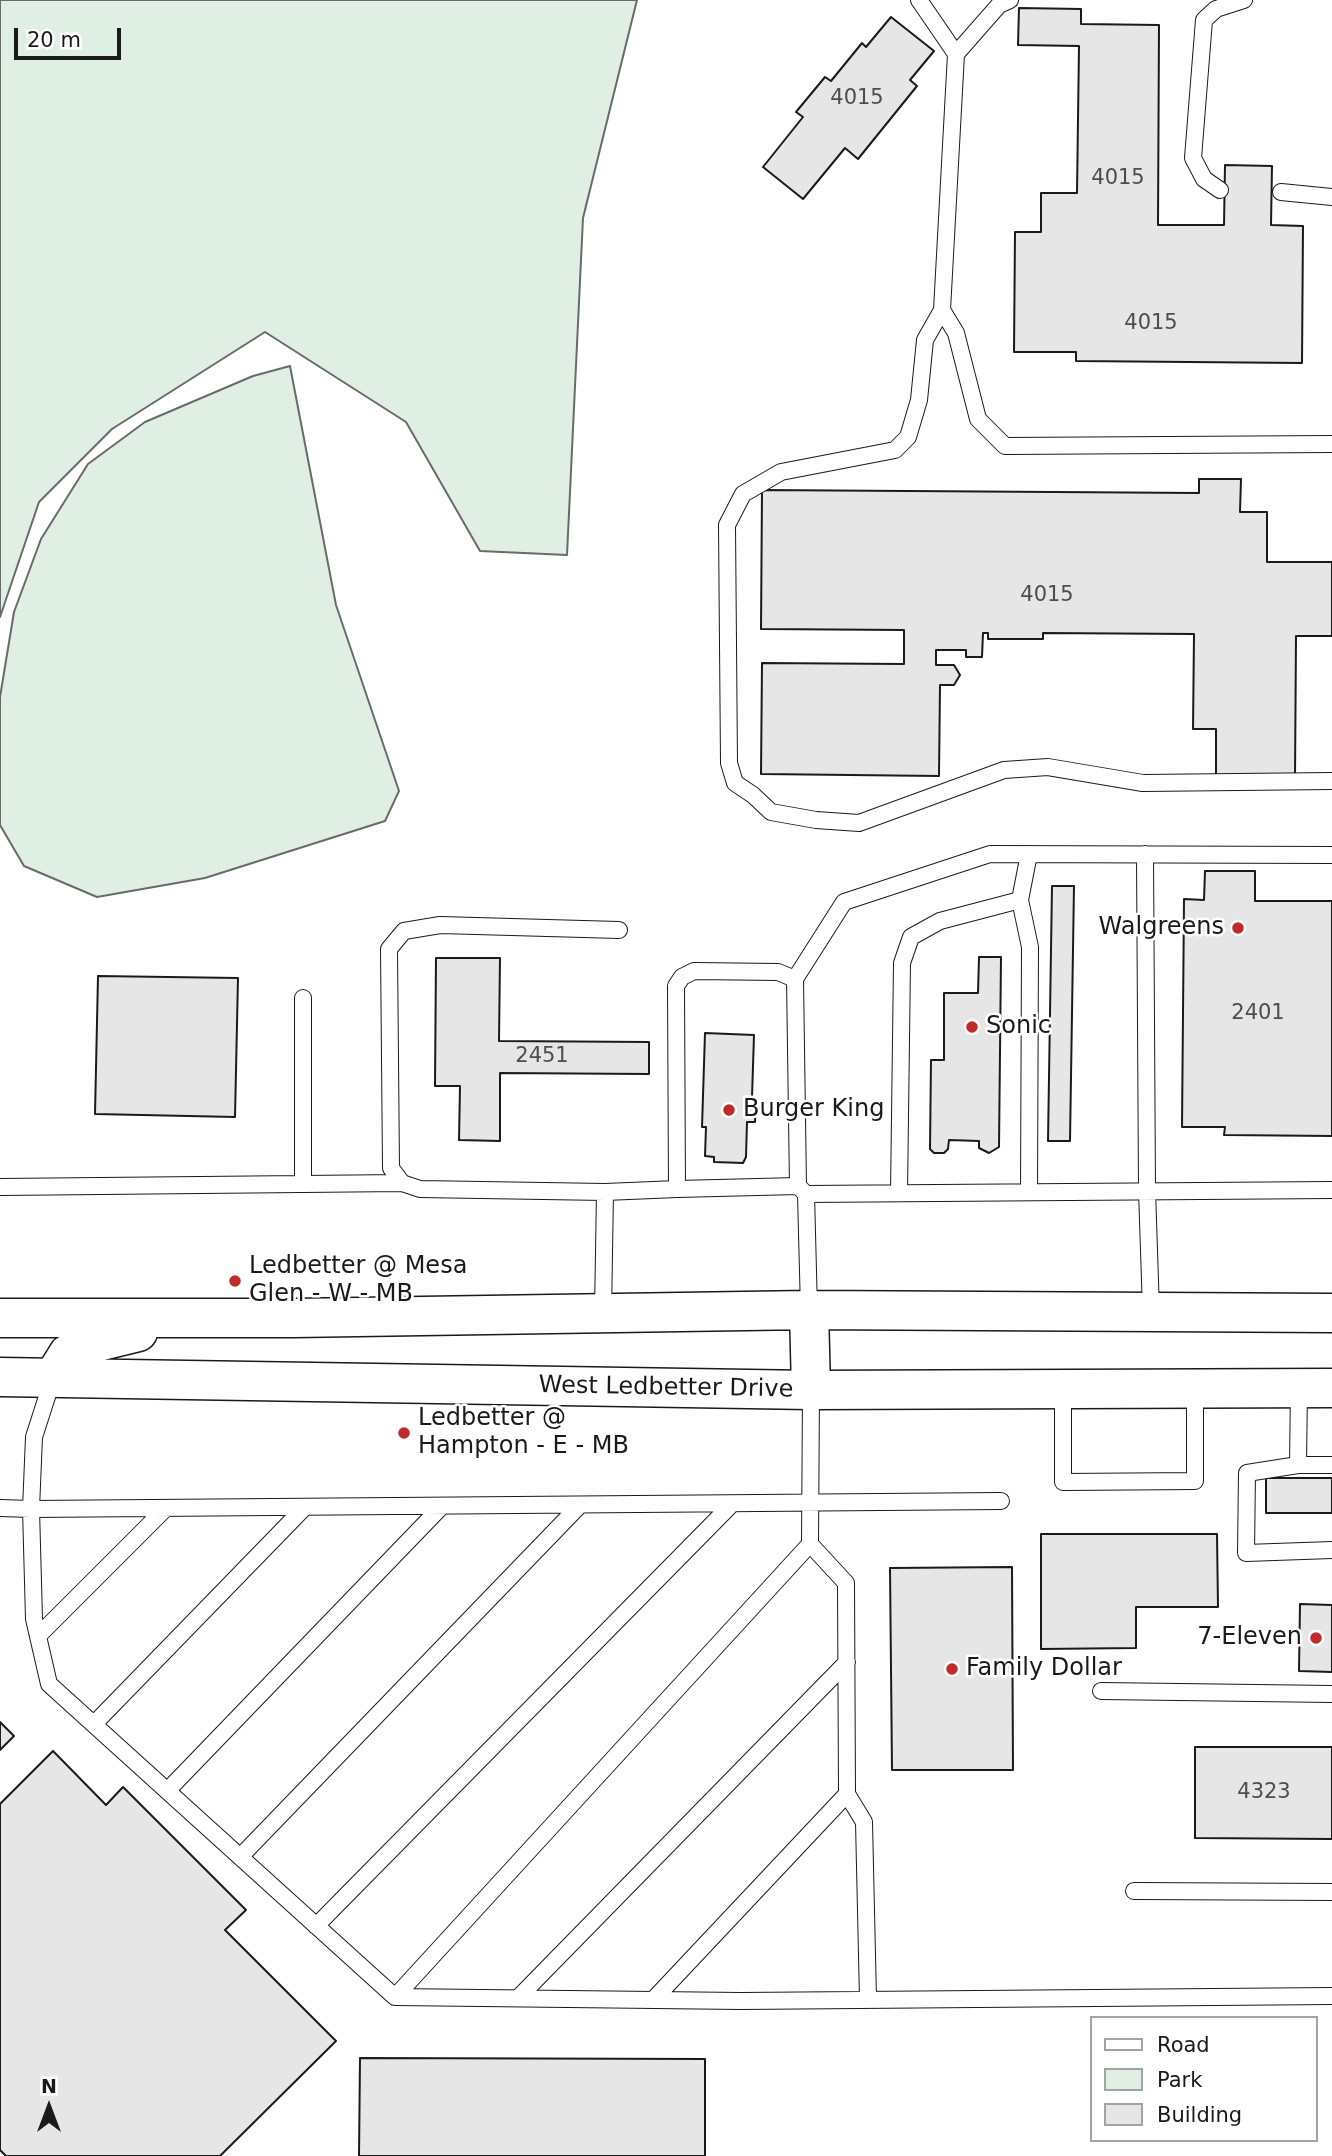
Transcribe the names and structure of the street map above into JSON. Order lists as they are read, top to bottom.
{
  "streets": {
    "main road": ["West Ledbetter Drive"]
  },
  "places": [
    "Walgreens",
    "Sonic",
    "Burger King",
    "Ledbetter @ Mesa Glen - W - MB",
    "Ledbetter @ Hampton - E - MB",
    "7-Eleven",
    "Family Dollar"
  ],
  "house_numbers": [
    "4015",
    "4015",
    "4015",
    "4015",
    "2401",
    "2451",
    "4323"
  ],
  "legend": ["Road", "Park", "Building"],
  "scale_bar": "20 m",
  "north": "top"
}
